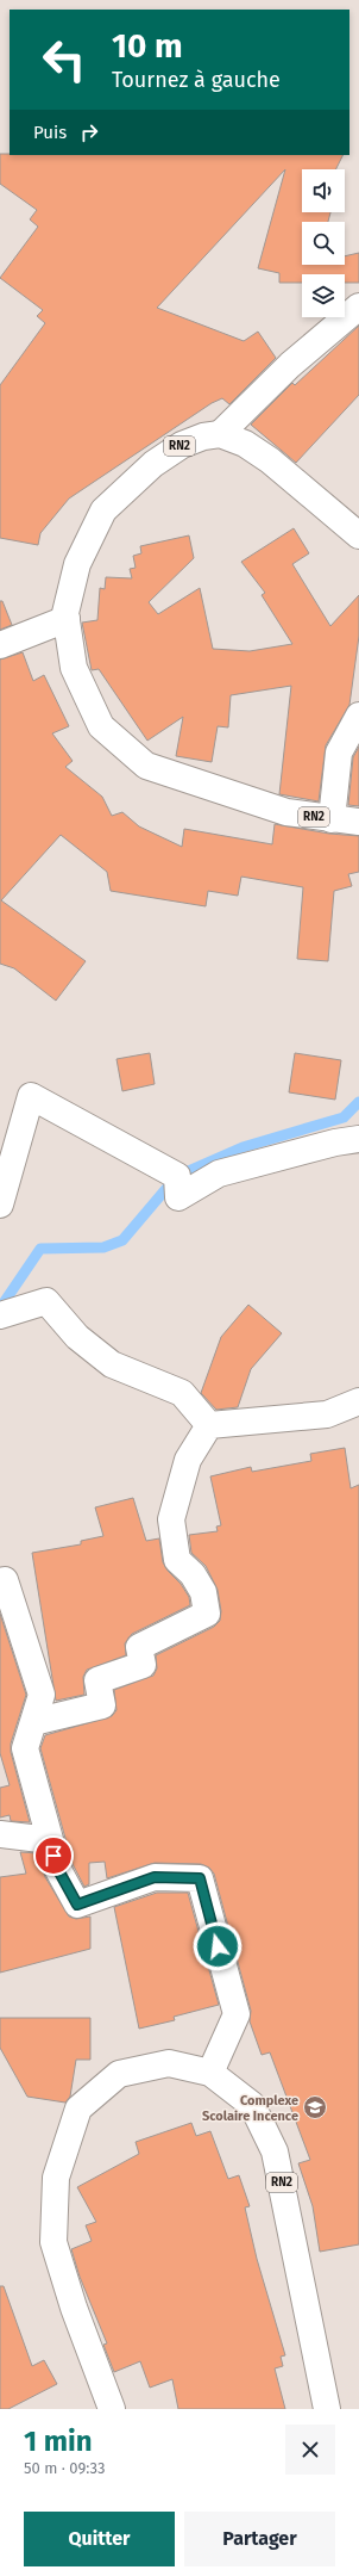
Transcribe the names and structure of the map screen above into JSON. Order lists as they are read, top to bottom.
{
  "streets": {
    "main road": ["RN2"]
  },
  "places": {
    "school or university": ["Complexe Scolaire Incence"]
  },
  "page": {
    "turn": ["10 m", "Tournez à gauche"],
    "then": "Puis",
    "heading": ["1 min", "50 m · 09:33"],
    "buttons": ["Quitter", "Partager"]
  }
}
